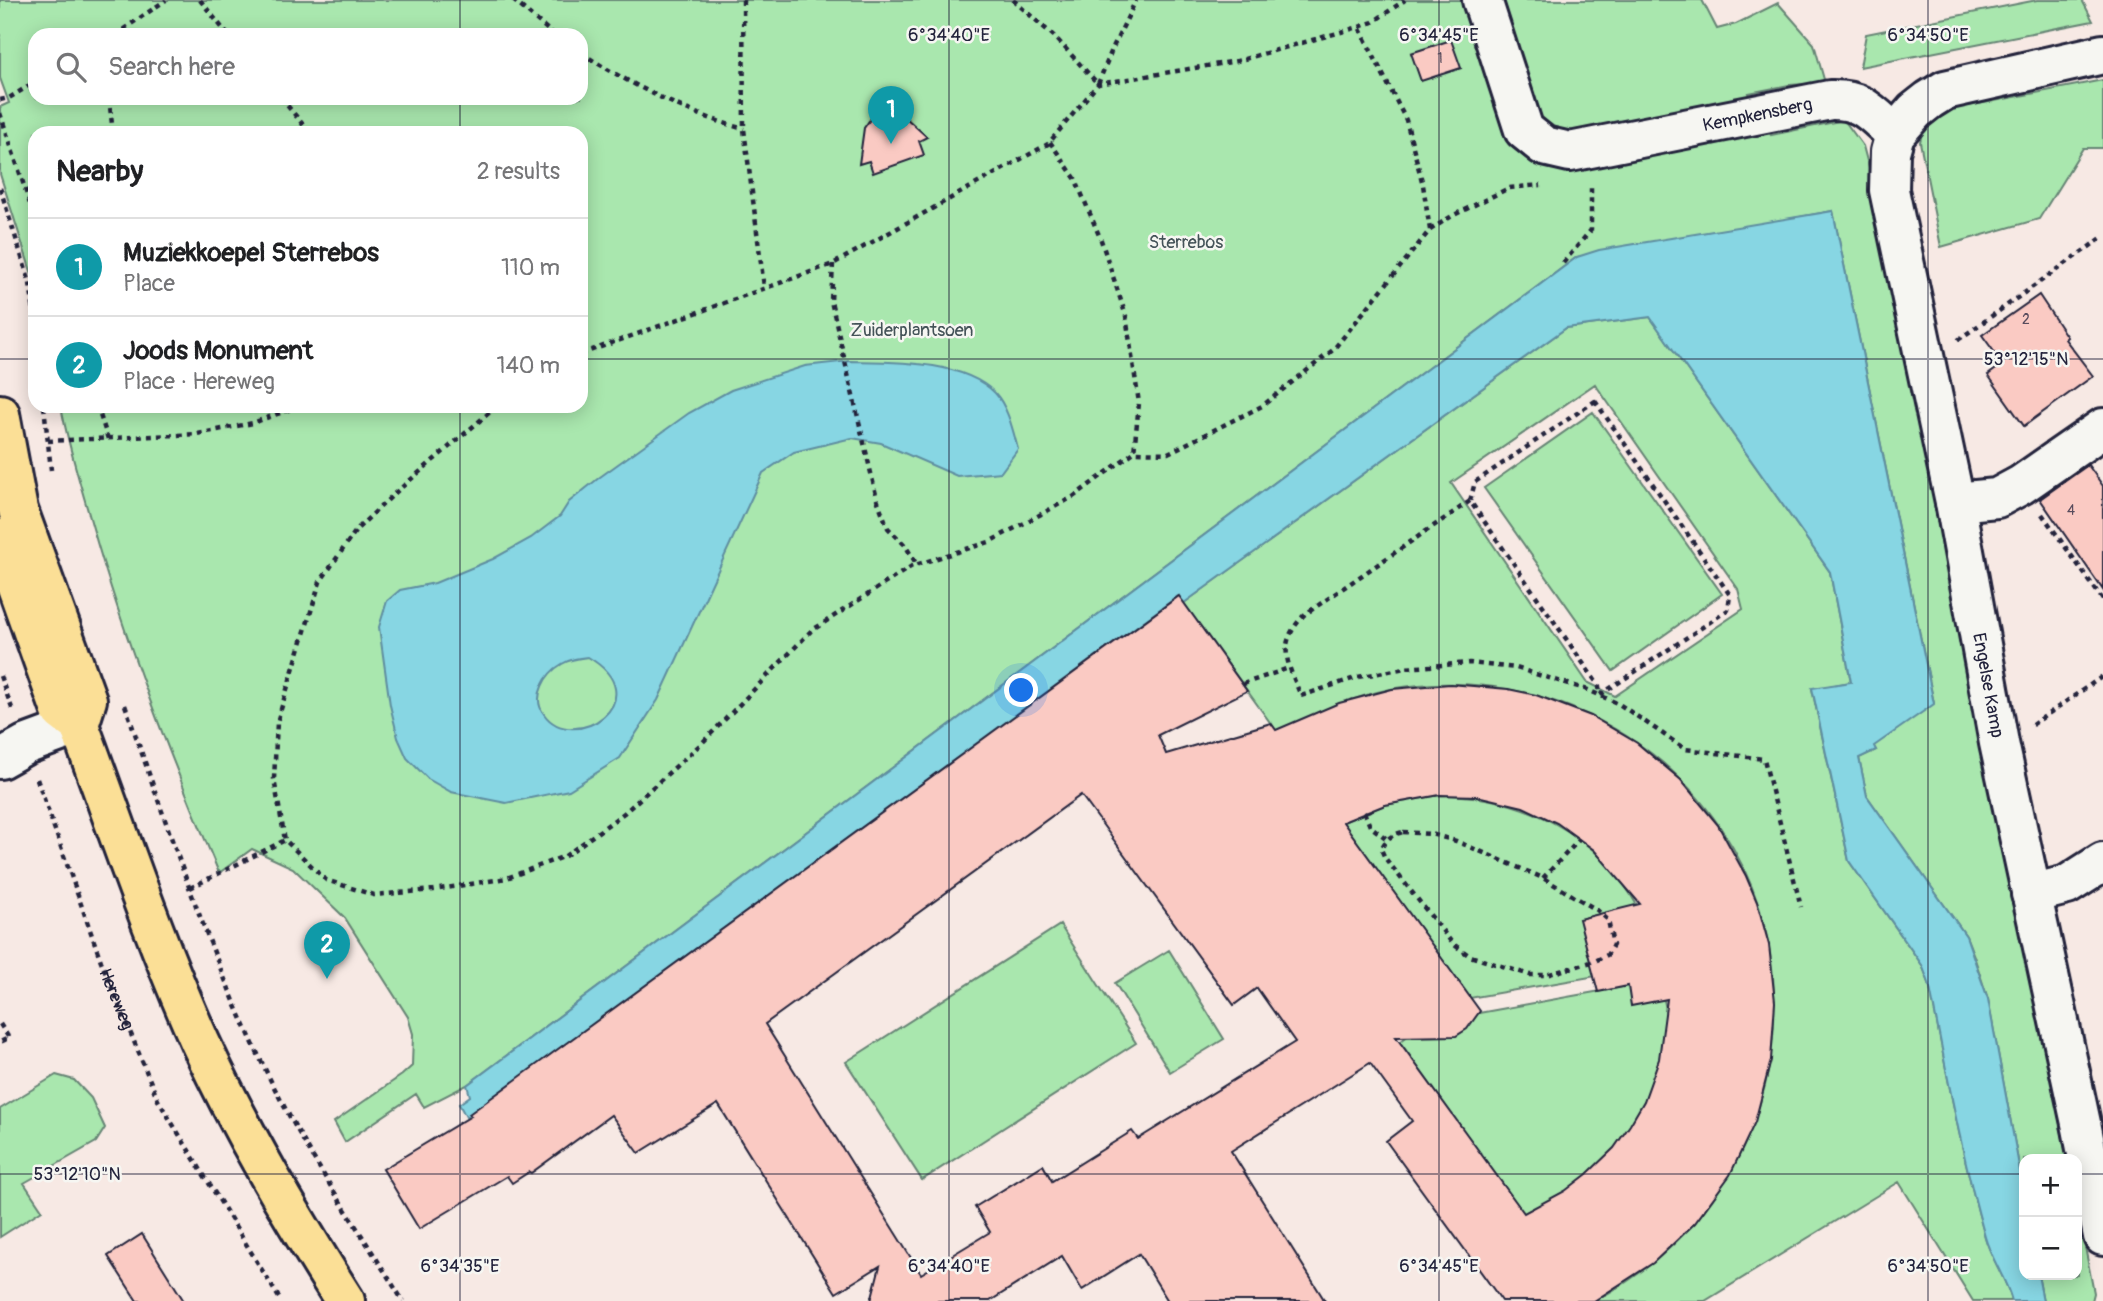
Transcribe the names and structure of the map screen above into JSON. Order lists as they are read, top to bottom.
{
  "streets": {
    "street": ["Kempkensberg", "Engelse Kamp"],
    "path": ["Hereweg"]
  },
  "crossings": [
    ["Kempkensberg", "Engelse Kamp"]
  ],
  "parks": ["Sterrebos", "Zuiderplantsoen"],
  "house_numbers": ["1", "2", "4"],
  "page": {
    "search": "Search here",
    "pins": ["1", "2"],
    "heading": ["Nearby", "2 results"],
    "list": [
      {
        "mark": "1",
        "name": "Muziekkoepel Sterrebos",
        "note": "Place",
        "value": "110 m"
      },
      {
        "mark": "2",
        "name": "Joods Monument",
        "note": "Place · Hereweg",
        "value": "140 m"
      }
    ],
    "map_buttons": ["+", "−"]
  },
  "coordinates": [
    "6°34'40\"E",
    "6°34'45\"E",
    "6°34'50\"E",
    "53°12'15\"N",
    "53°12'10\"N",
    "6°34'35\"E"
  ]
}
